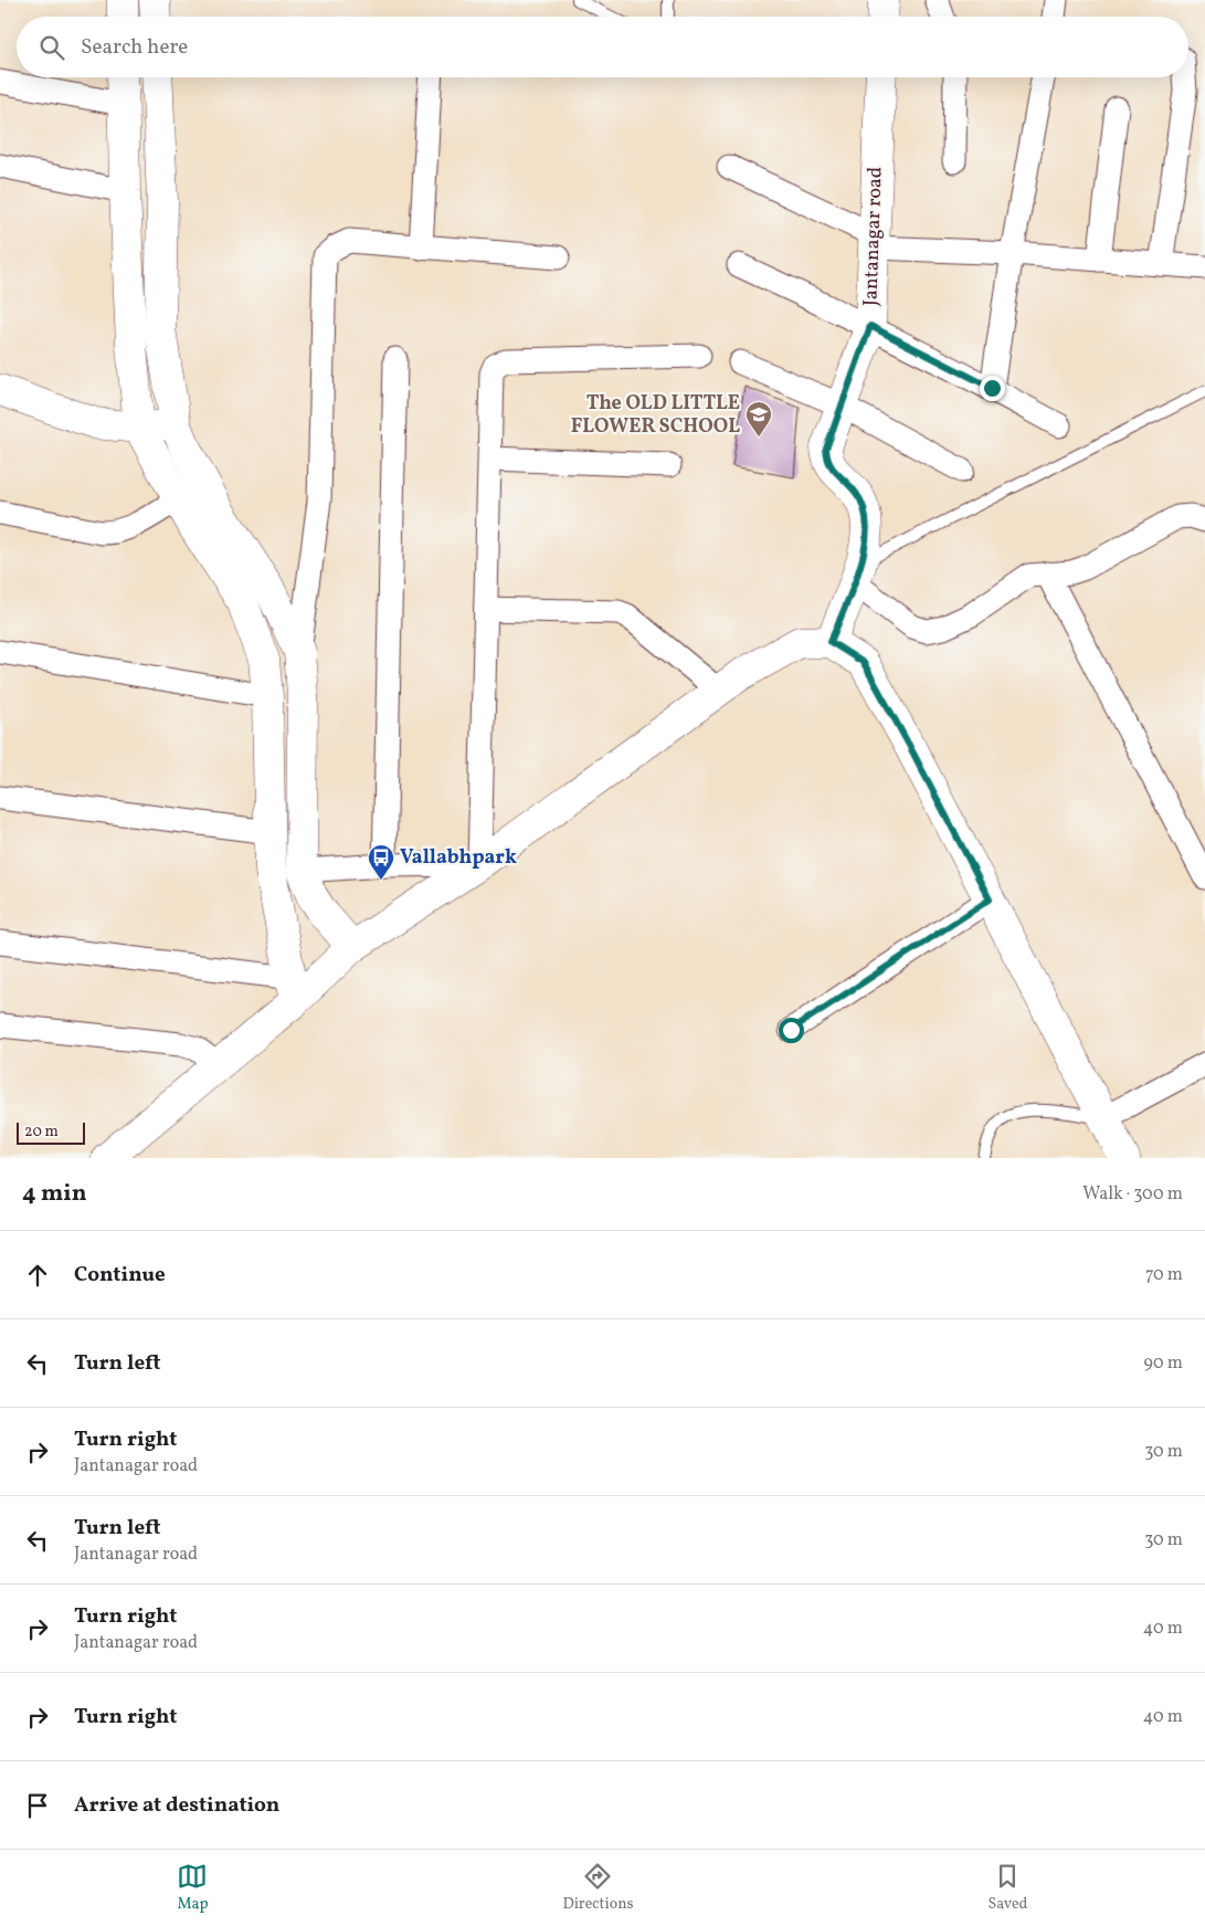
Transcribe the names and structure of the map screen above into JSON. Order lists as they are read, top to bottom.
{
  "streets": {
    "street": ["Jantanagar road"]
  },
  "places": {
    "school or university": ["The OLD LITTLE FLOWER SCHOOL"],
    "bus stop": ["Vallabhpark"]
  },
  "scale_bar": "20 m",
  "page": {
    "search": "Search here",
    "scale": "20 m",
    "heading": ["4 min", "Walk · 300 m"],
    "list": [
      ["Continue", "70 m"],
      ["Turn left", "90 m"],
      ["Turn right", "Jantanagar road", "30 m"],
      ["Turn left", "Jantanagar road", "30 m"],
      ["Turn right", "Jantanagar road", "40 m"],
      ["Turn right", "40 m"],
      "Arrive at destination"
    ],
    "nav": ["Map", "Directions", "Saved"]
  }
}
